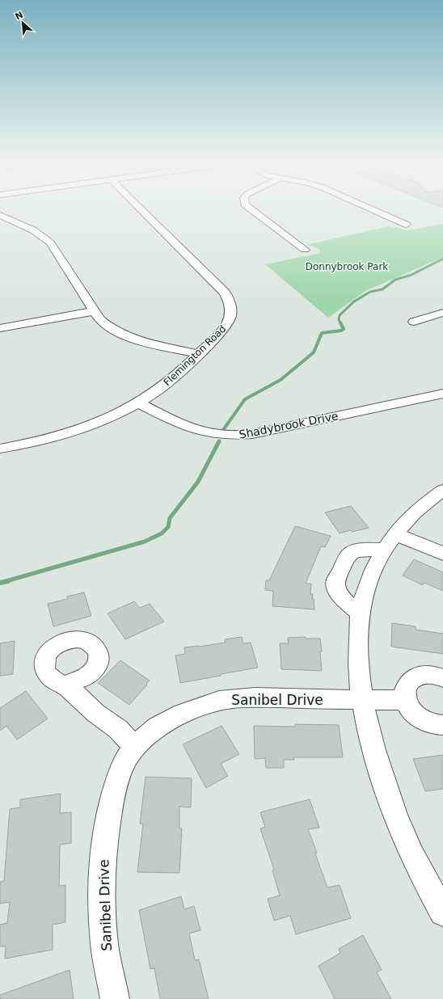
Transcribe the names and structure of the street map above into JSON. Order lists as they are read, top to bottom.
{
  "streets": {
    "street": ["Flemington Road", "Shadybrook Drive", "Sanibel Drive"]
  },
  "crossings": [
    ["Flemington Road", "Shadybrook Drive"]
  ],
  "parks": ["Donnybrook Park"],
  "north": "top left"
}
